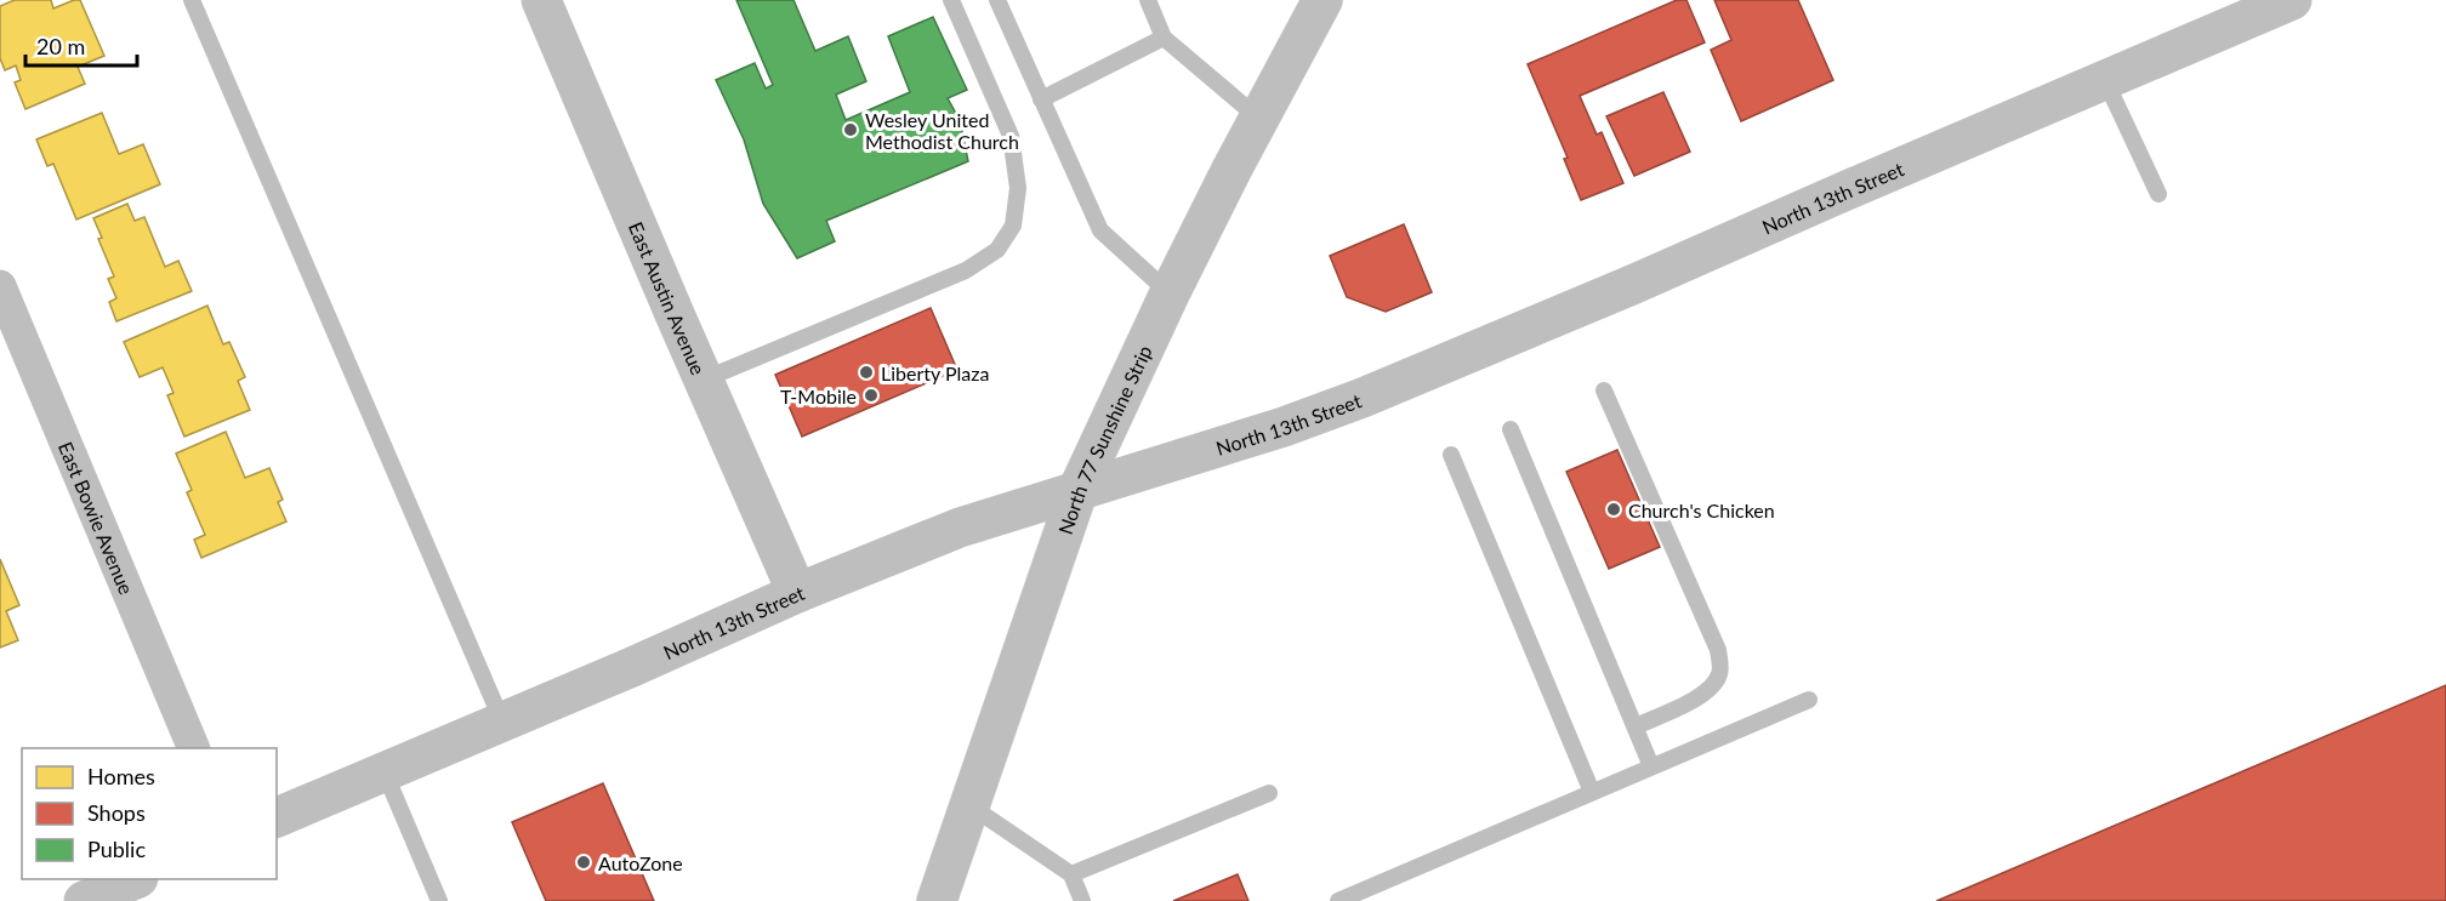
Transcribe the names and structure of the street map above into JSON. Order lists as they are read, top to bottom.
{
  "streets": {
    "street": [
      "North 13th Street",
      "East Austin Avenue",
      "North 77 Sunshine Strip",
      "East Bowie Avenue"
    ]
  },
  "crossings": [
    ["North 13th Street", "East Austin Avenue"],
    ["North 13th Street", "North 77 Sunshine Strip"]
  ],
  "places": [
    "Wesley United Methodist Church",
    "Liberty Plaza",
    "T-Mobile",
    "Church's Chicken",
    "AutoZone"
  ],
  "legend": ["Homes", "Shops", "Public"],
  "scale_bar": "20 m"
}
